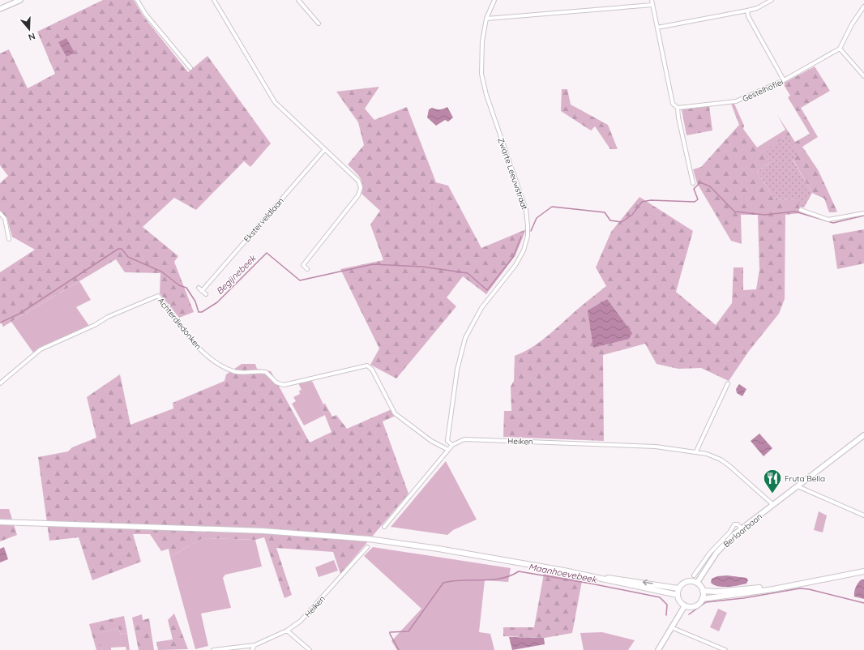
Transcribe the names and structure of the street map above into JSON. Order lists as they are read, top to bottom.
{
  "streets": {
    "street": [
      "Gestelhoflei",
      "Zwarte Leeuwstraat",
      "Eksterveldlaan",
      "Achterdiedonken",
      "Heiken",
      "Berlaarbaan"
    ]
  },
  "crossings": [
    ["Zwarte Leeuwstraat", "Heiken"],
    ["Achterdiedonken", "Heiken"],
    ["Heiken", "Berlaarbaan"]
  ],
  "water": ["Begijnebeek", "Maanhoevebeek"],
  "places": {
    "restaurant": ["Fruta Bella"]
  },
  "north": "bottom"
}
